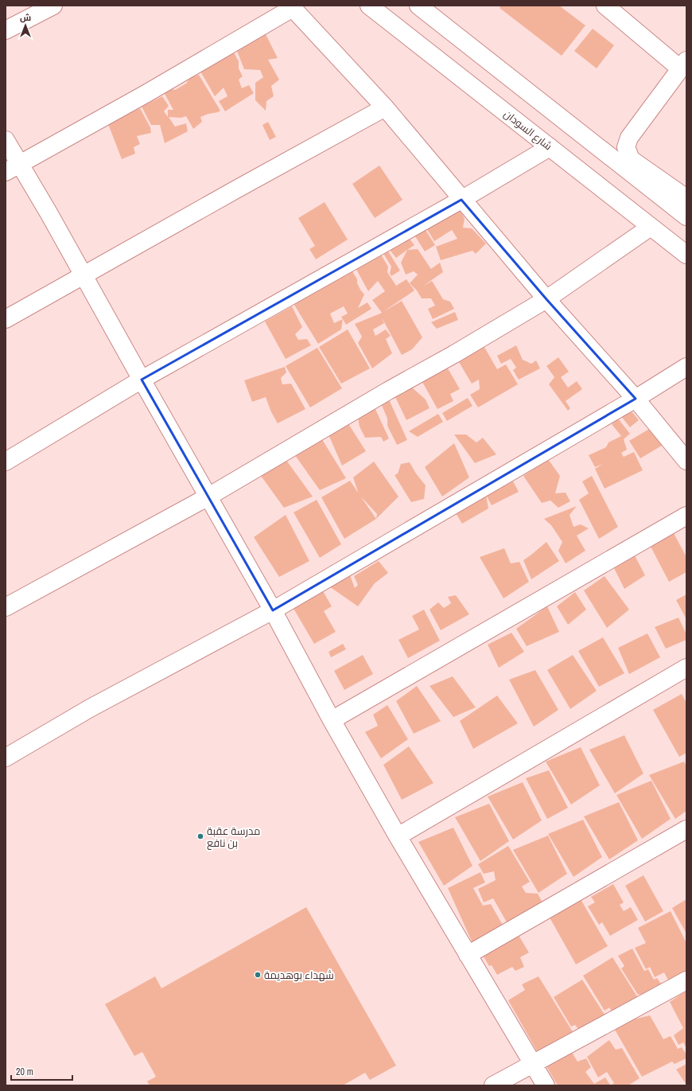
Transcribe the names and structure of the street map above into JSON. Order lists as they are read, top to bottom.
{
  "streets": {
    "street": ["شارع السودان"]
  },
  "places": ["مدرسة عقبة بن نافع", "شهداء بوهديمة"],
  "scale_bar": "20 m",
  "north": "top"
}
